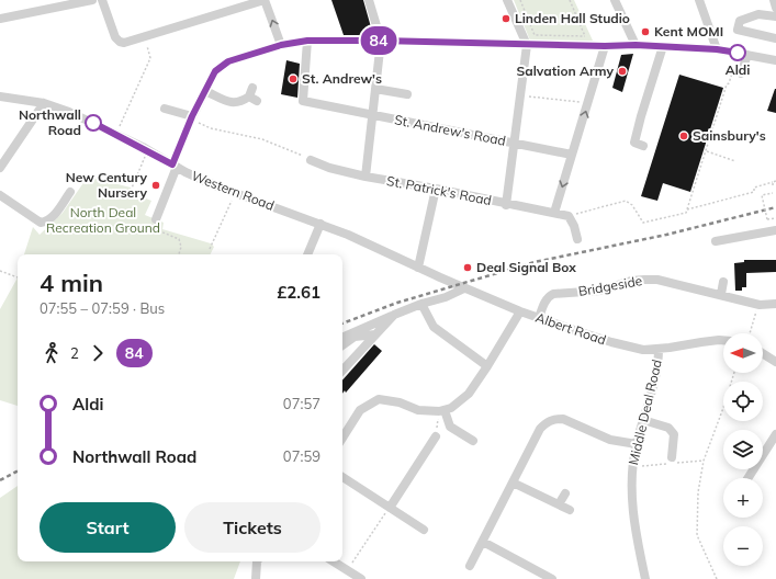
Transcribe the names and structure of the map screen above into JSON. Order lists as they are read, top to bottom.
{
  "streets": {
    "street": [
      "St. Andrew's Road",
      "Western Road",
      "St. Patrick's Road",
      "Bridgeside",
      "Albert Road",
      "Middle Deal Road"
    ]
  },
  "crossings": [
    ["Western Road", "Albert Road"],
    ["Bridgeside", "Albert Road"],
    ["Albert Road", "Middle Deal Road"]
  ],
  "parks": ["North Deal Recreation Ground"],
  "places": [
    "Linden Hall Studio",
    "Kent MOMI",
    "Aldi",
    "Salvation Army",
    "St. Andrew's",
    "Northwall Road",
    "Sainsbury's",
    "New Century Nursery",
    "Deal Signal Box"
  ],
  "lines": ["bus line 84"],
  "north": "left",
  "page": {
    "on_map": "84",
    "heading": ["4 min", "07:55 – 07:59 · Bus", "£2.61"],
    "legs": ["2", "84"],
    "map_buttons": ["+", "−"],
    "list": [
      {
        "name": "Aldi",
        "value": "07:57"
      },
      {
        "name": "Northwall Road",
        "value": "07:59"
      }
    ],
    "buttons": ["Start", "Tickets"]
  }
}
